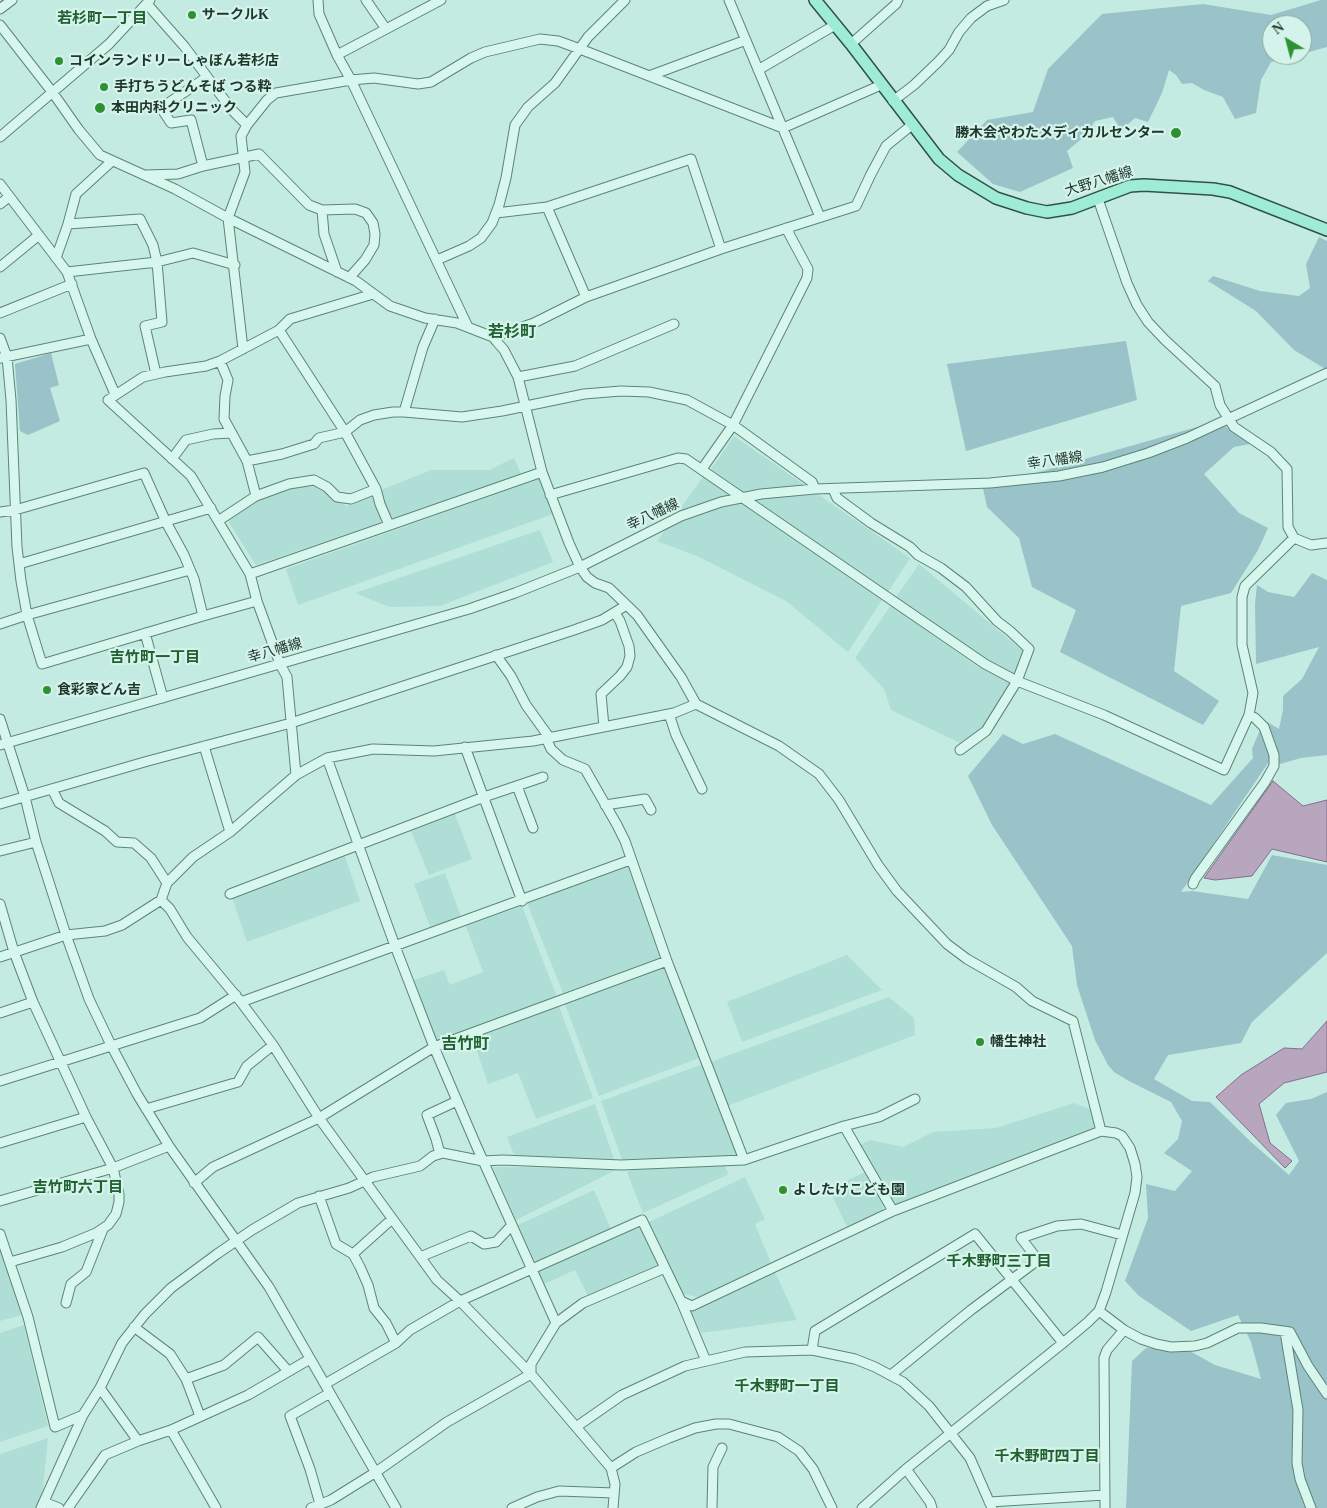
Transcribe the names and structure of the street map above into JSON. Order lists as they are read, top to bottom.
{
  "streets": {
    "main road": ["大野八幡線"],
    "street": ["幸八幡線"]
  },
  "districts": [
    "若杉町一丁目",
    "若杉町",
    "吉竹町一丁目",
    "吉竹町",
    "吉竹町六丁目",
    "千木野町三丁目",
    "千木野町一丁目",
    "千木野町四丁目"
  ],
  "places": [
    "サークルK",
    "コインランドリーしゃぼん若杉店",
    "手打ちうどんそば つる粋",
    "本田内科クリニック",
    "勝木会やわたメディカルセンター",
    "食彩家どん吉",
    "幡生神社",
    "よしたけこども園"
  ],
  "north": "top left"
}
